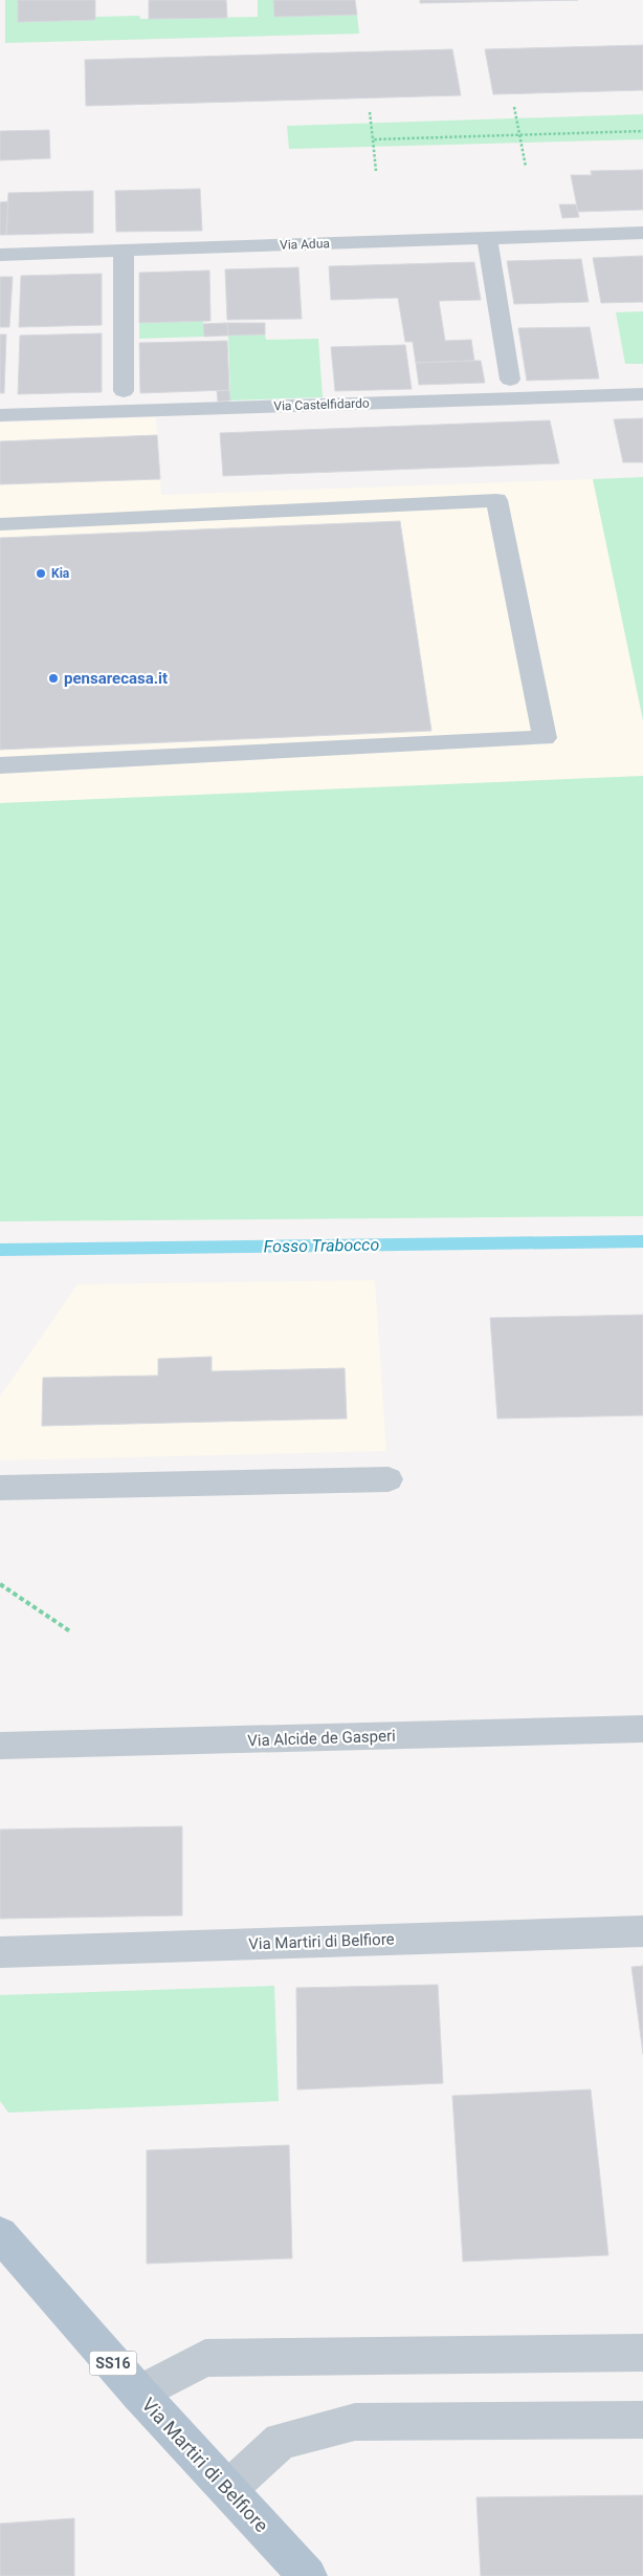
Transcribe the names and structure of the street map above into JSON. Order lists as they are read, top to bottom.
{
  "streets": {
    "main road": ["Via Martiri di Belfiore", "SS16"],
    "street": ["Via Adua", "Via Castelfidardo", "Via Alcide de Gasperi"]
  },
  "water": ["Fosso Trabocco"],
  "places": ["Kia", "pensarecasa.it"]
}
